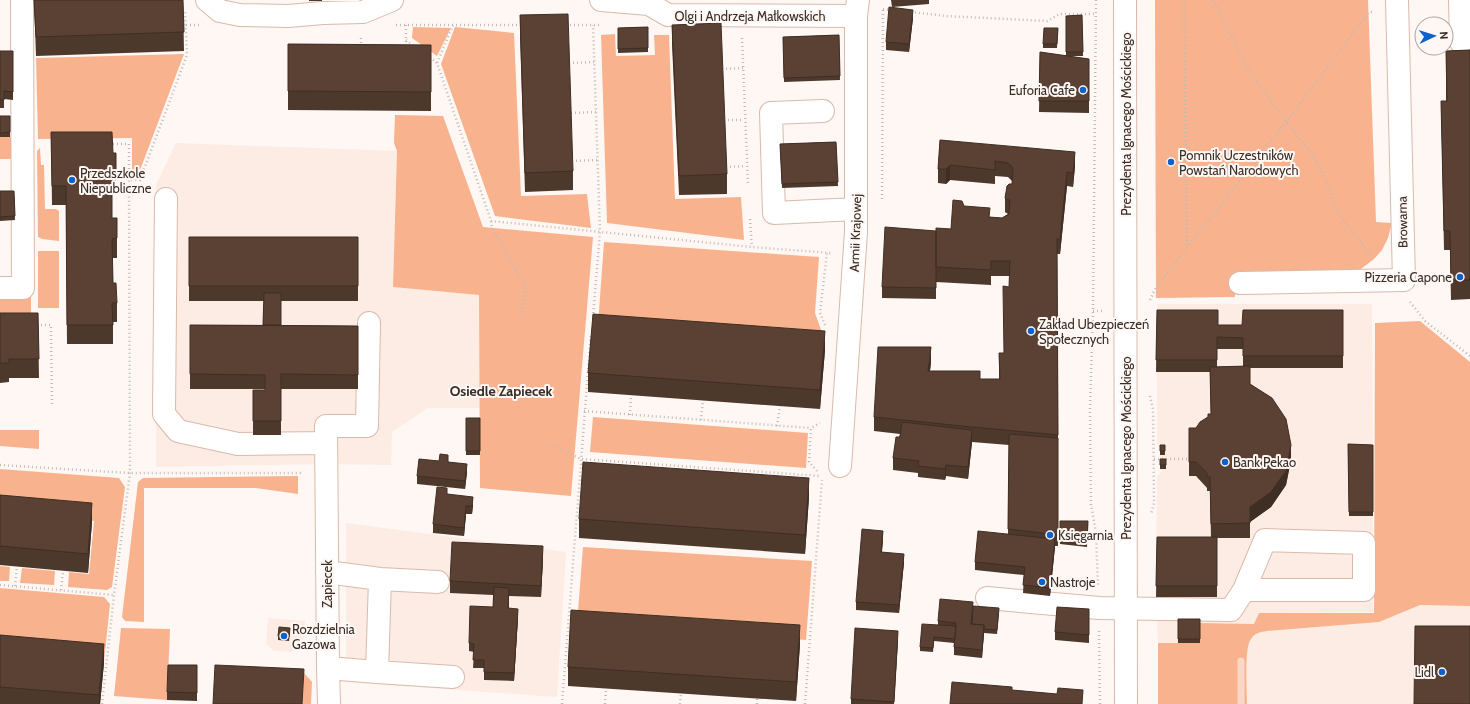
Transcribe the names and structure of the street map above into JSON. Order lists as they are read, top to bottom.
{
  "streets": {
    "street": [
      "Olgi i Andrzeja Małkowskich",
      "Prezydenta Ignacego Mościckiego",
      "Browarna",
      "Armii Krajowej",
      "Zapiecek"
    ]
  },
  "crossings": [
    ["Olgi i Andrzeja Małkowskich", "Armii Krajowej"]
  ],
  "districts": ["Osiedle Zapiecek"],
  "places": [
    "Euforia Cafe",
    "Pomnik Uczestników Powstań Narodowych",
    "Przedszkole Niepubliczne",
    "Pizzeria Capone",
    "Zakład Ubezpieczeń Społecznych",
    "Bank Pekao",
    "Księgarnia",
    "Nastroje",
    "Rozdzielnia Gazowa",
    "Lidl"
  ],
  "north": "right"
}
